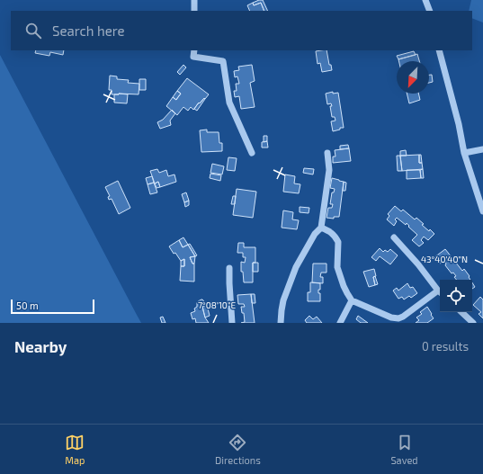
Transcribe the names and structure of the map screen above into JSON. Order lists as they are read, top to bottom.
{
  "scale_bar": "50 m",
  "north": "bottom left",
  "page": {
    "search": "Search here",
    "scale": "50 m",
    "heading": ["Nearby", "0 results"],
    "nav": ["Map", "Directions", "Saved"]
  },
  "coordinates": ["43°40'40\"N", "7°08'10\"E"]
}
